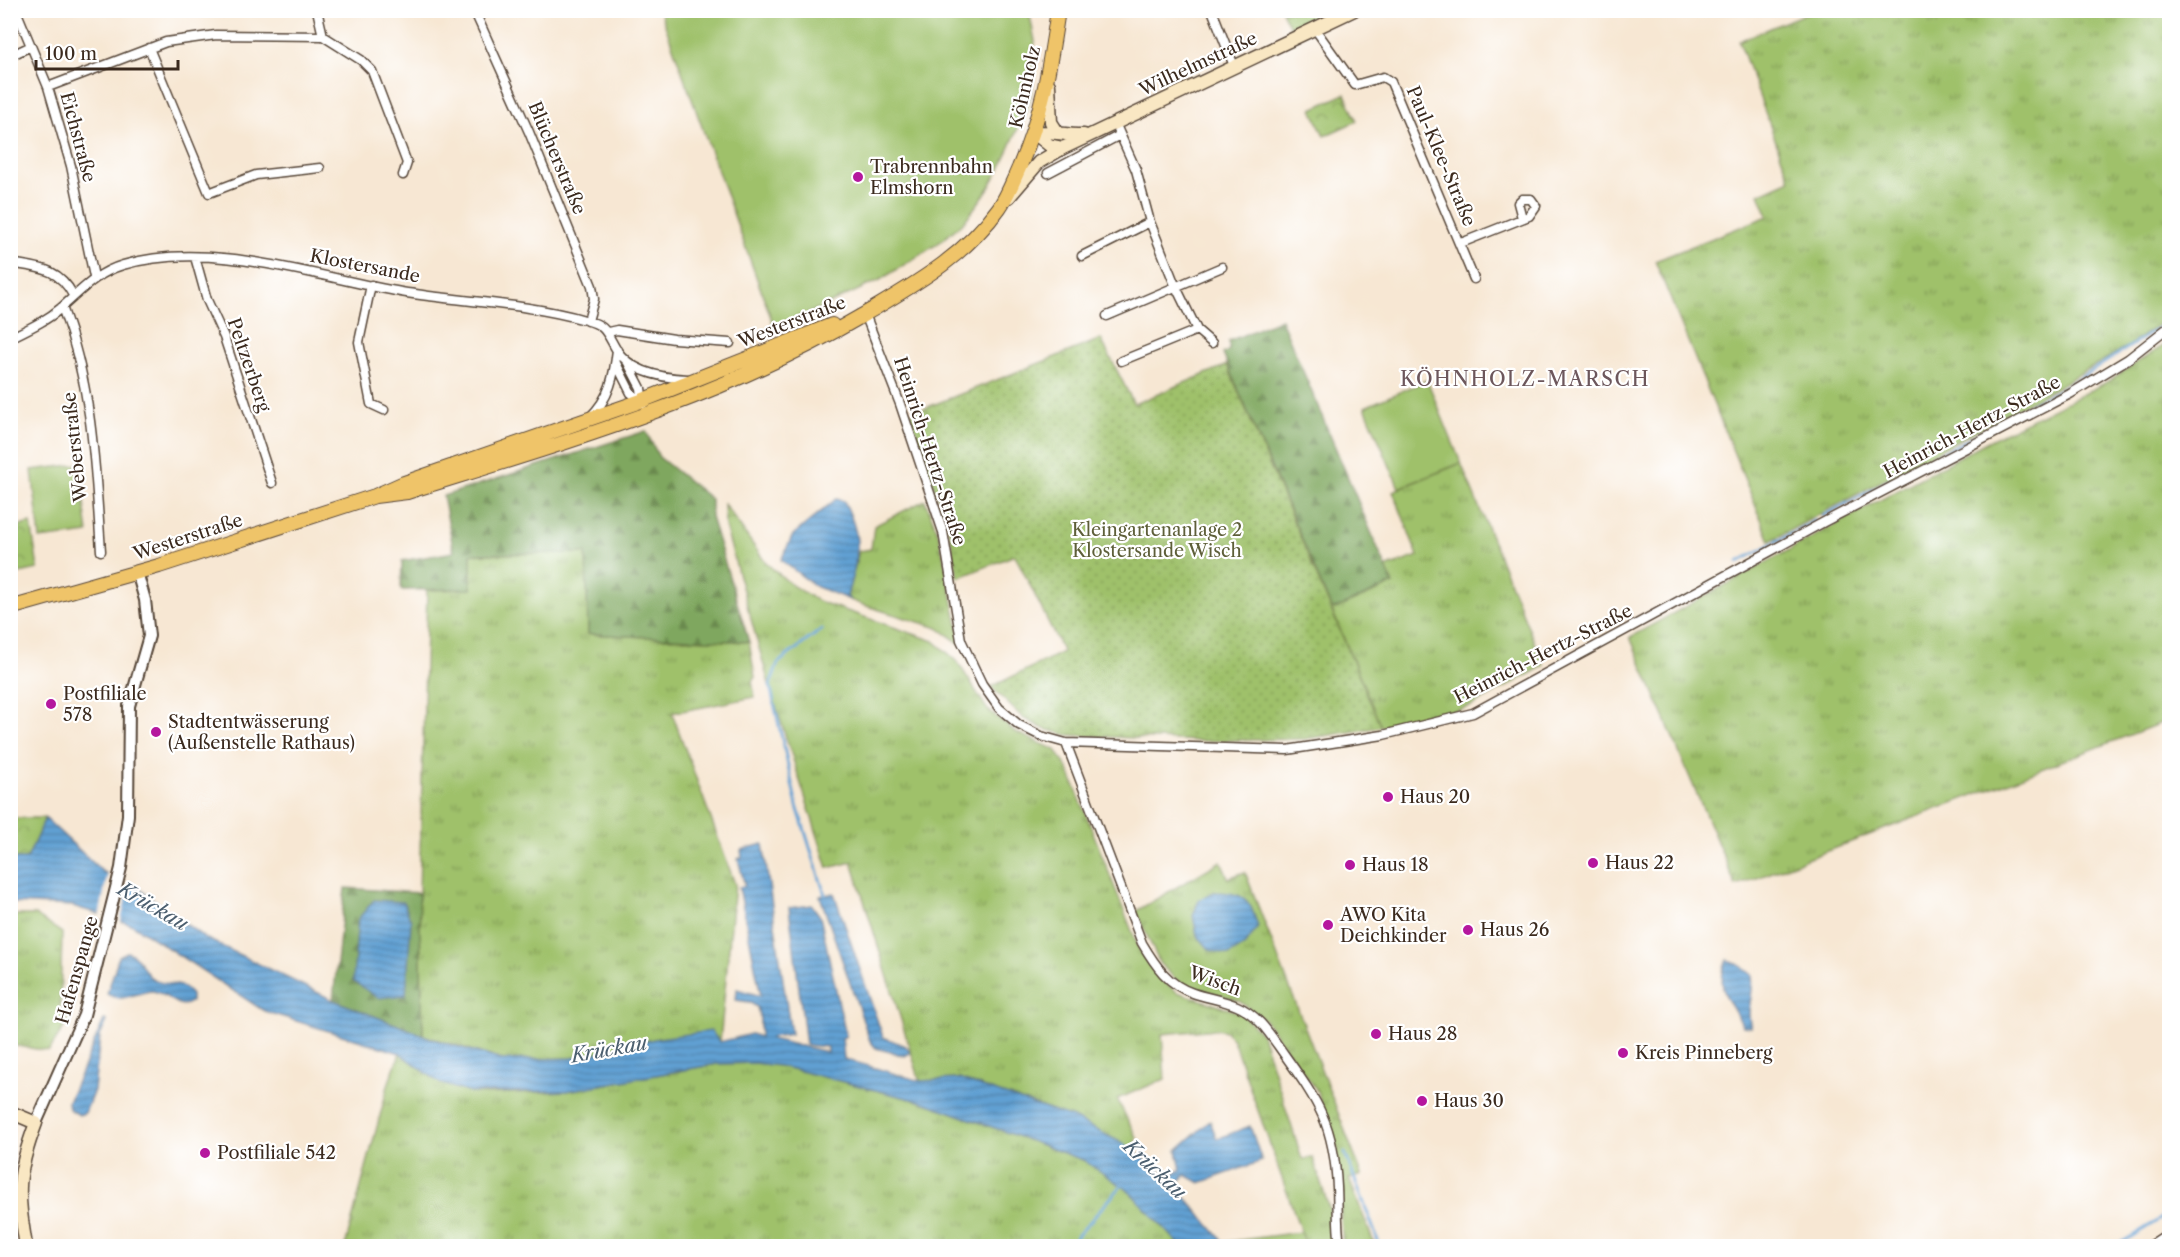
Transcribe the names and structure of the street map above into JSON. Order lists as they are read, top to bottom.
{
  "streets": {
    "main road": ["Wilhelmstraße", "Köhnholz", "Westerstraße"],
    "street": [
      "Eichstraße",
      "Paul-Klee-Straße",
      "Blücherstraße",
      "Klostersande",
      "Peltzerberg",
      "Heinrich-Hertz-Straße",
      "Weberstraße",
      "Hafenspange",
      "Wisch"
    ]
  },
  "crossings": [
    ["Wilhelmstraße", "Köhnholz"],
    ["Wilhelmstraße", "Paul-Klee-Straße"],
    ["Köhnholz", "Westerstraße"],
    ["Köhnholz", "Heinrich-Hertz-Straße"],
    ["Eichstraße", "Klostersande"],
    ["Blücherstraße", "Klostersande"],
    ["Klostersande", "Peltzerberg"],
    ["Klostersande", "Weberstraße"],
    ["Westerstraße", "Heinrich-Hertz-Straße"],
    ["Westerstraße", "Hafenspange"],
    ["Heinrich-Hertz-Straße", "Wisch"]
  ],
  "districts": ["KÖHNHOLZ-MARSCH"],
  "water": ["Krückau"],
  "parks": ["Kleingartenanlage 2 Klostersande Wisch"],
  "places": [
    "Trabrennbahn Elmshorn",
    "Postfiliale 578",
    "Stadtentwässerung (Außenstelle Rathaus)",
    "Haus 20",
    "Haus 22",
    "Haus 18",
    "AWO Kita Deichkinder",
    "Haus 26",
    "Haus 28",
    "Kreis Pinneberg",
    "Haus 30",
    "Postfiliale 542"
  ],
  "scale_bar": "100 m"
}
